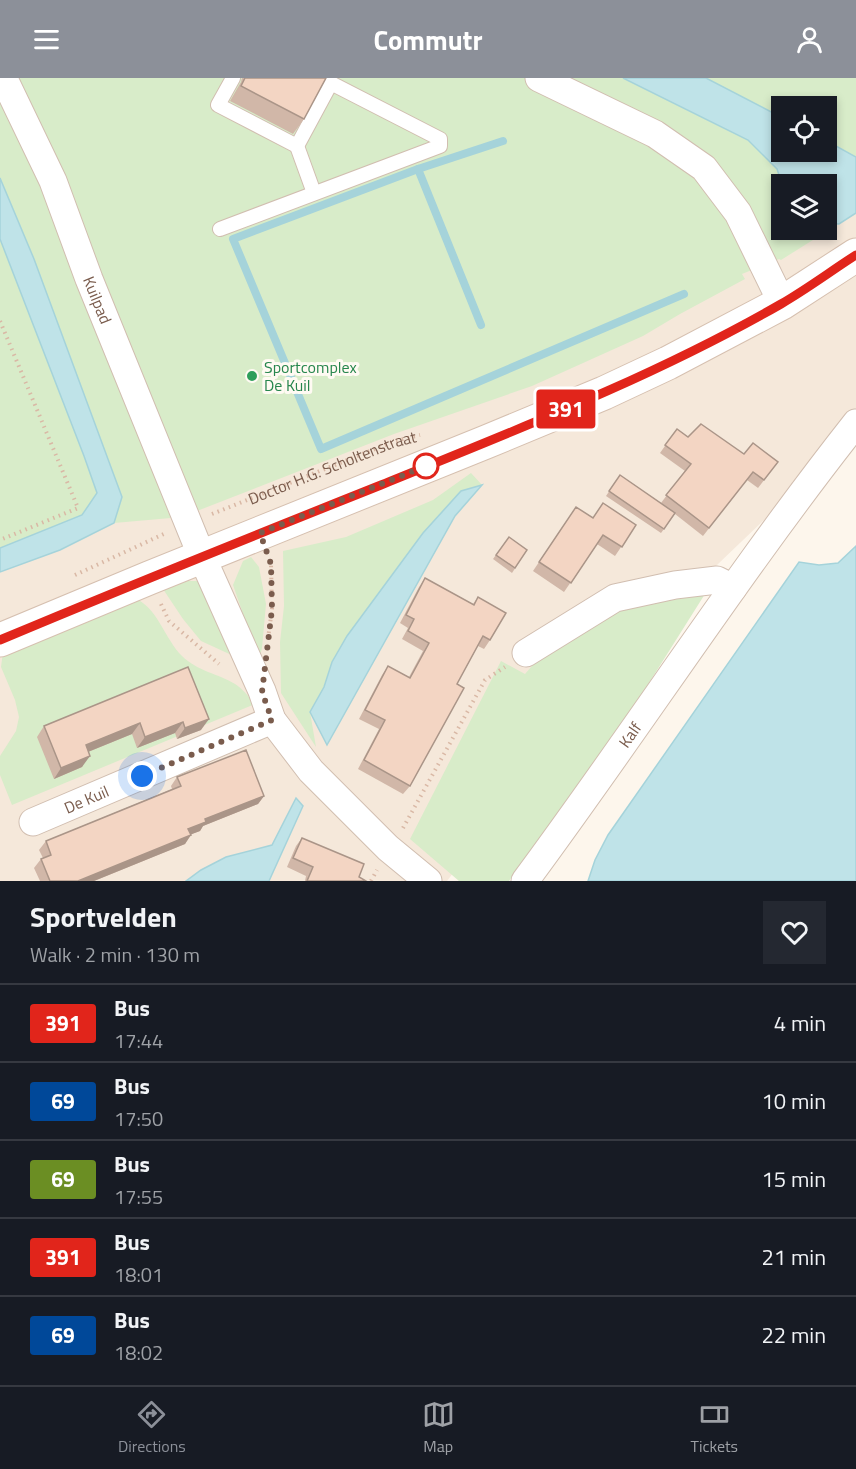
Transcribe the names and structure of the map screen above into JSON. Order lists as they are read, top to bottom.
{
  "streets": {
    "main road": ["Doctor H.G. Scholtenstraat"],
    "street": ["Kuilpad", "Kalf", "De Kuil"]
  },
  "crossings": [
    ["Kuilpad", "Doctor H.G. Scholtenstraat"]
  ],
  "places": ["Sportcomplex De Kuil"],
  "lines": ["bus line 391"],
  "page": {
    "header": "Commutr",
    "on_map": "391",
    "heading": ["Sportvelden", "Walk · 2 min · 130 m"],
    "list": [
      {
        "mark": "391",
        "name": "Bus",
        "note": "17:44",
        "value": "4 min"
      },
      {
        "mark": "69",
        "name": "Bus",
        "note": "17:50",
        "value": "10 min"
      },
      {
        "mark": "69",
        "name": "Bus",
        "note": "17:55",
        "value": "15 min"
      },
      {
        "mark": "391",
        "name": "Bus",
        "note": "18:01",
        "value": "21 min"
      },
      {
        "mark": "69",
        "name": "Bus",
        "note": "18:02",
        "value": "22 min"
      }
    ],
    "tabs": ["Directions", "Map", "Tickets"]
  }
}
